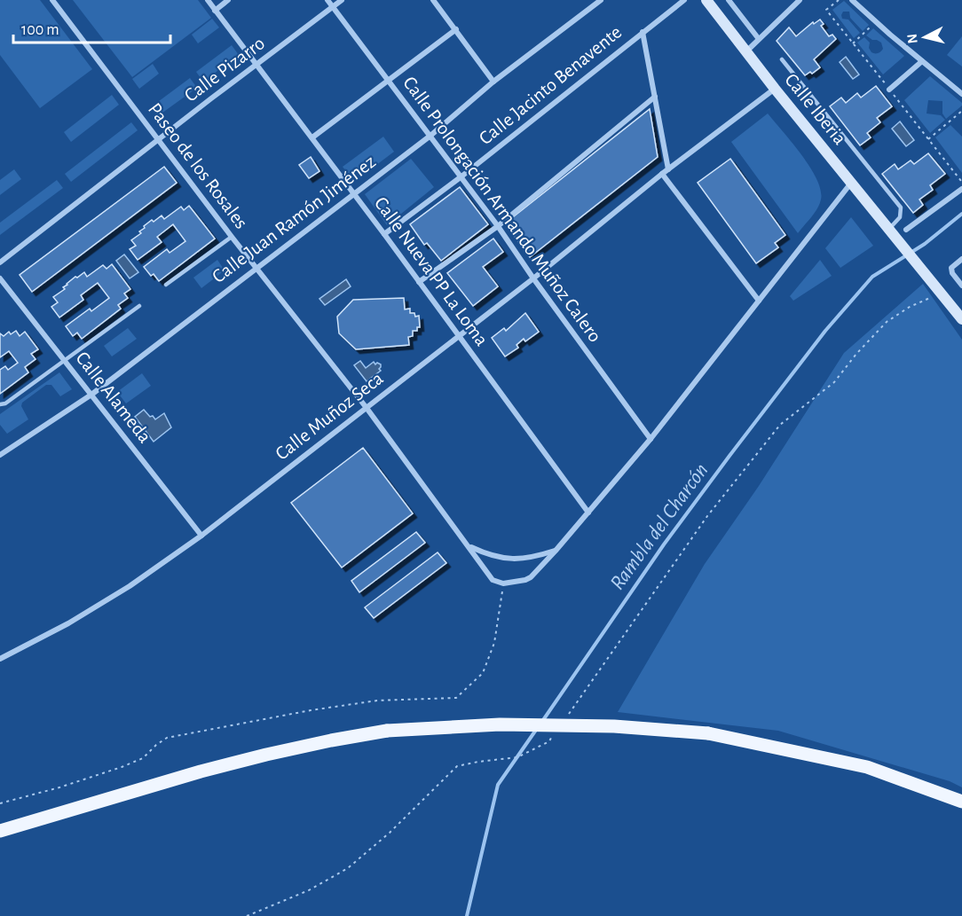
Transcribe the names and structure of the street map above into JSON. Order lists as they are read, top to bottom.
{
  "streets": {
    "main road": ["Calle Iberia"],
    "street": [
      "Calle Pizarro",
      "Calle Jacinto Benavente",
      "Paseo de los Rosales",
      "Calle Prolongación Armando Muñoz Calero",
      "Calle Juan Ramón Jiménez",
      "Calle Nueva PP La Loma",
      "Calle Alameda",
      "Calle Muñoz Seca"
    ]
  },
  "crossings": [
    ["Calle Pizarro", "Paseo de los Rosales"],
    ["Calle Pizarro", "Calle Prolongación Armando Muñoz Calero"],
    ["Calle Pizarro", "Calle Nueva PP La Loma"],
    ["Calle Jacinto Benavente", "Calle Prolongación Armando Muñoz Calero"],
    ["Calle Jacinto Benavente", "Calle Nueva PP La Loma"],
    ["Calle Iberia", "Calle Muñoz Seca"],
    ["Paseo de los Rosales", "Calle Juan Ramón Jiménez"],
    ["Paseo de los Rosales", "Calle Muñoz Seca"],
    ["Calle Prolongación Armando Muñoz Calero", "Calle Juan Ramón Jiménez"],
    ["Calle Prolongación Armando Muñoz Calero", "Calle Muñoz Seca"],
    ["Calle Juan Ramón Jiménez", "Calle Nueva PP La Loma"],
    ["Calle Juan Ramón Jiménez", "Calle Alameda"],
    ["Calle Nueva PP La Loma", "Calle Muñoz Seca"],
    ["Calle Alameda", "Calle Muñoz Seca"]
  ],
  "water": ["Rambla del Charcón"],
  "scale_bar": "100 m",
  "north": "left"
}
